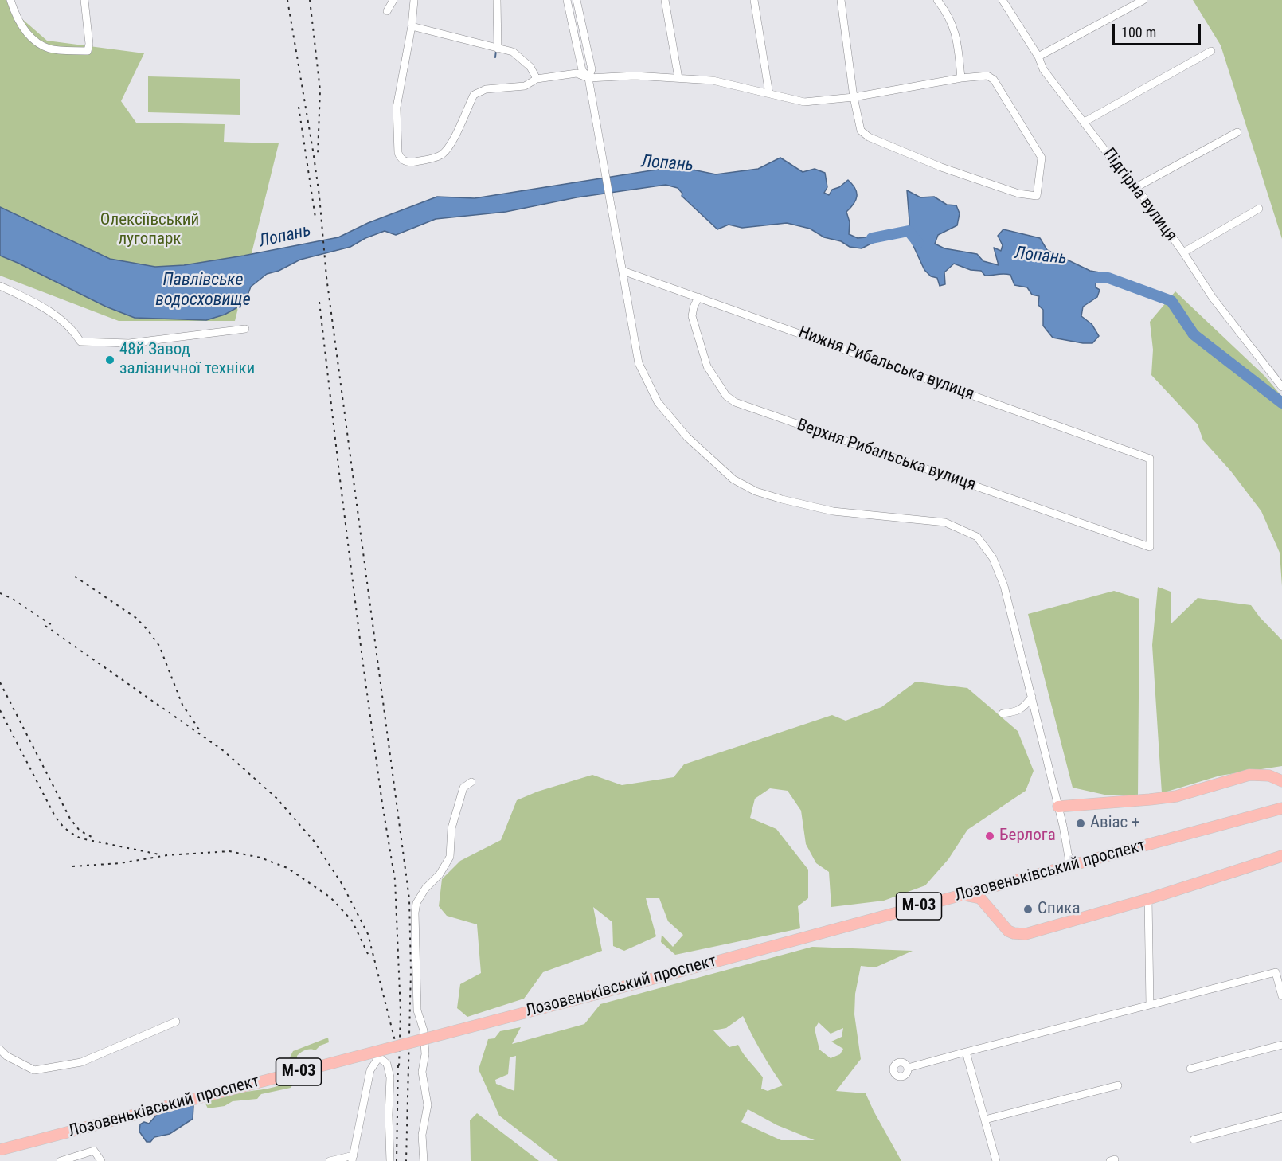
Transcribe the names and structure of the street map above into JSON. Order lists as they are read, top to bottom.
{
  "streets": {
    "highway": ["Лозовеньківський проспект", "М-03"],
    "street": ["Підгірна вулиця", "Нижня Рибальська вулиця", "Верхня Рибальська вулиця"]
  },
  "crossings": [
    ["Нижня Рибальська вулиця", "Верхня Рибальська вулиця"]
  ],
  "water": ["Лопань", "Павлівське водосховище"],
  "parks": ["Олексіївський лугопарк"],
  "places": [
    "48й Завод залізничної техніки",
    "Авiас +",
    "Берлога",
    "Спика"
  ],
  "scale_bar": "100 m"
}
